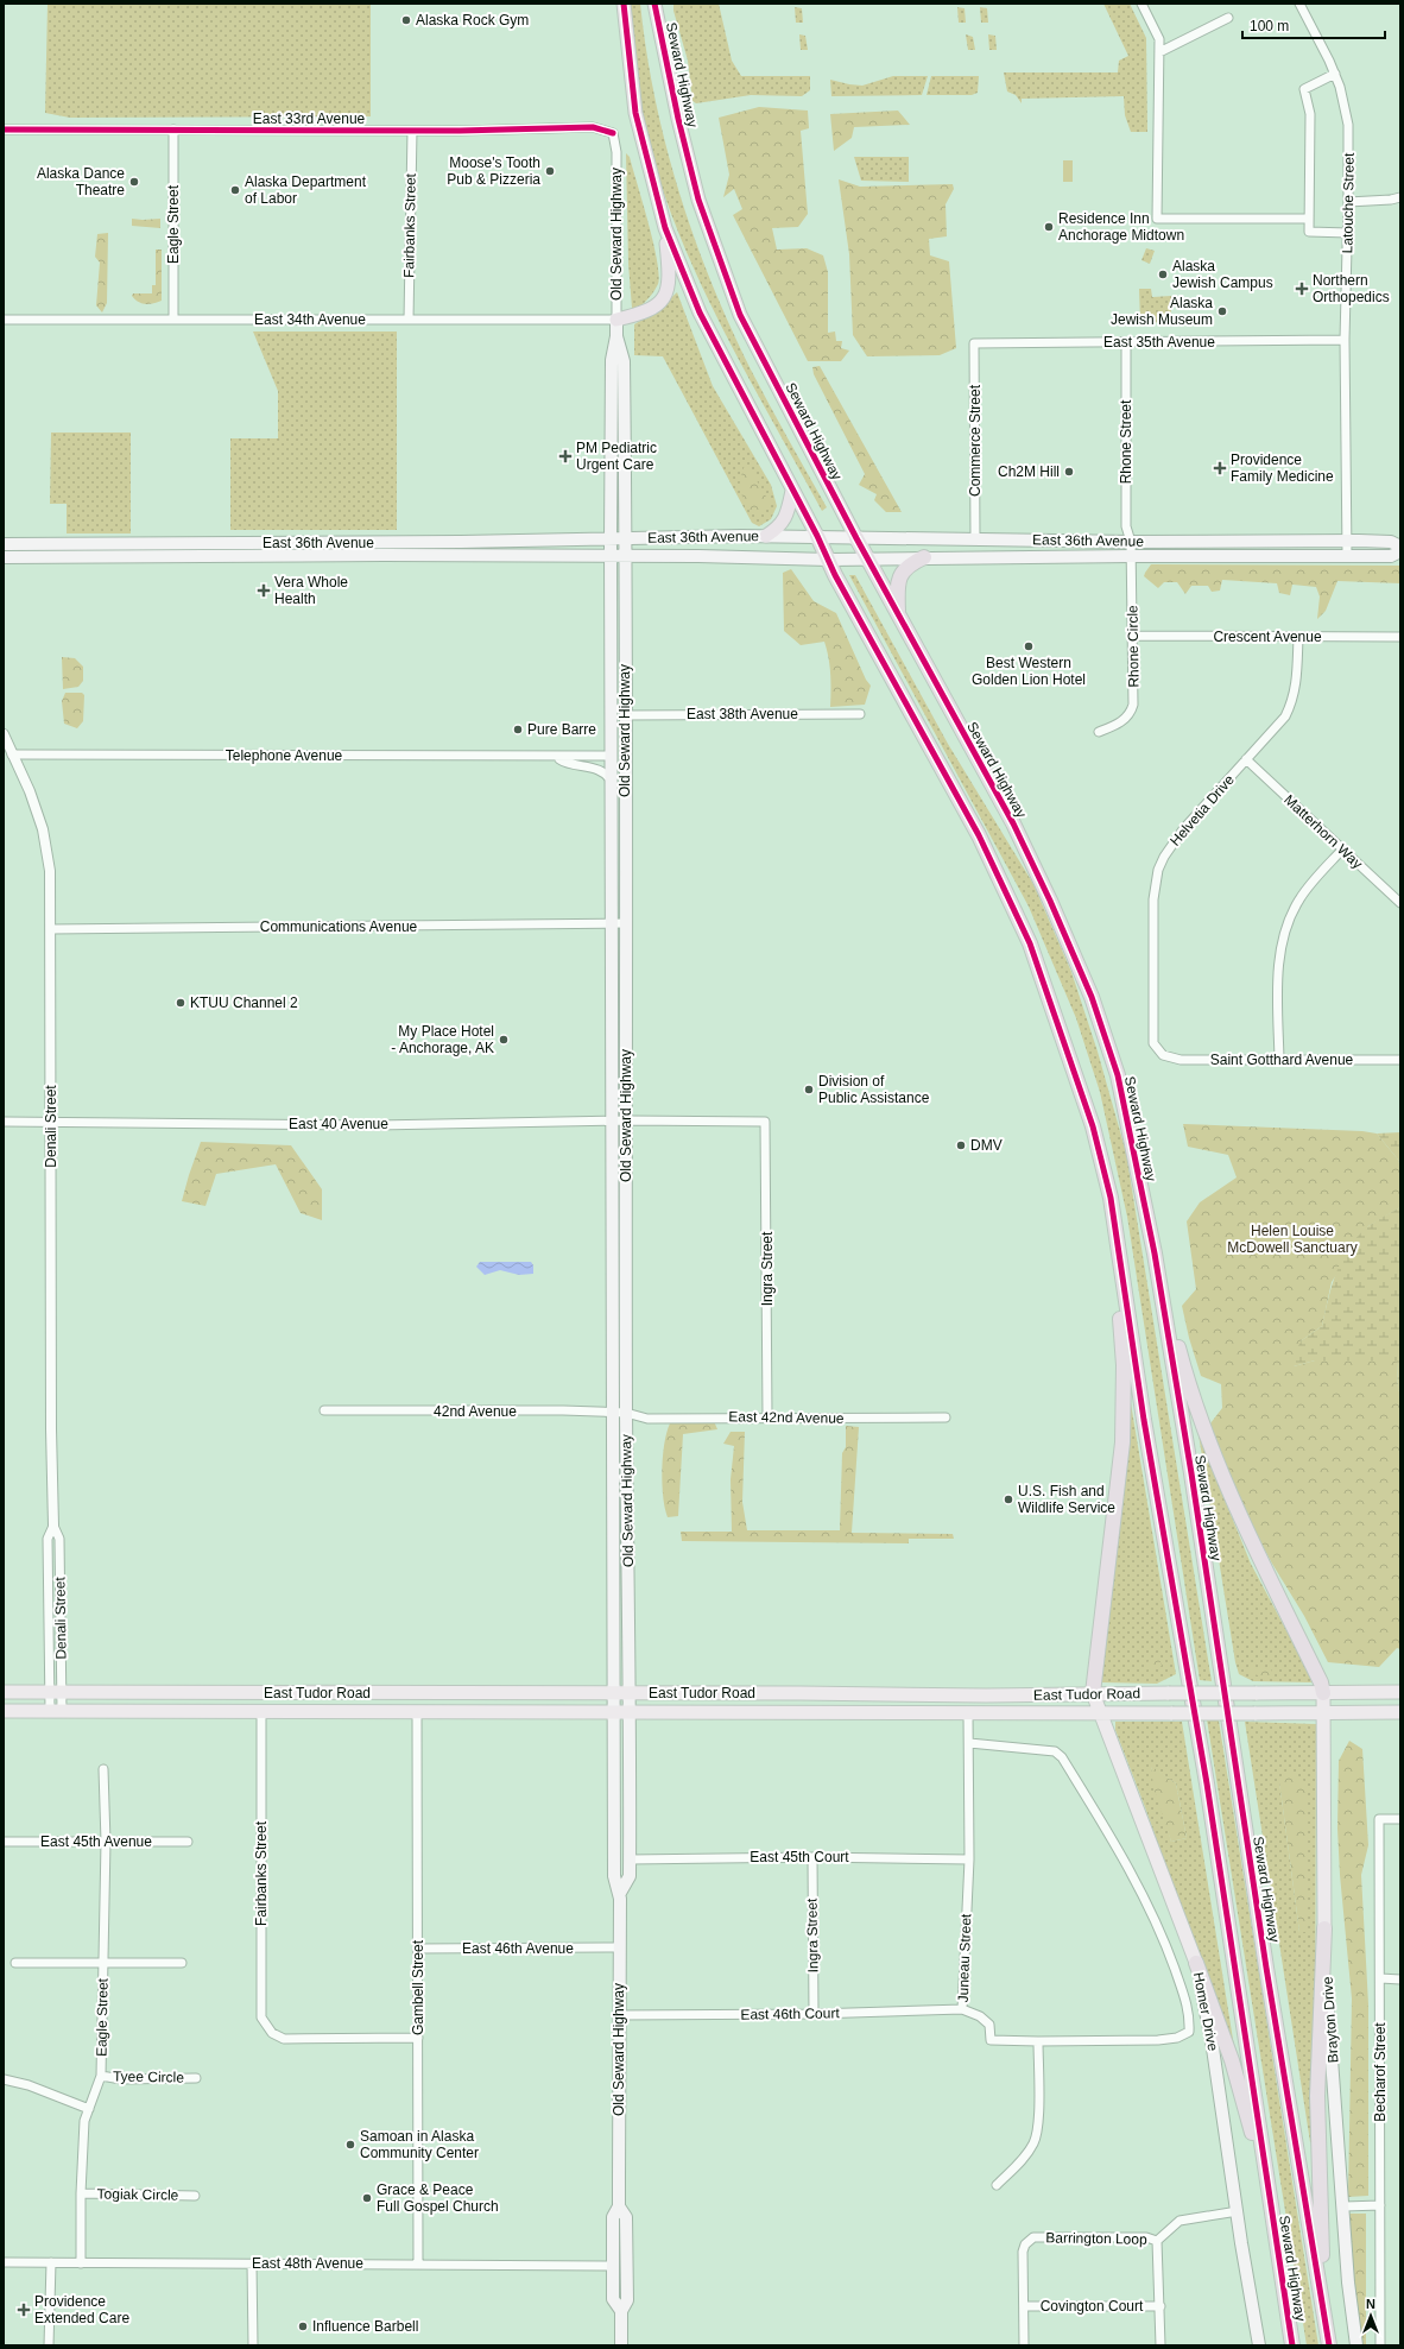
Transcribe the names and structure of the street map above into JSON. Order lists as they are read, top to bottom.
{
  "streets": {
    "highway": ["Seward Highway"],
    "main road": [
      "Old Seward Highway",
      "East 36th Avenue",
      "East Tudor Road",
      "Homer Drive",
      "Brayton Drive"
    ],
    "street": [
      "East 33rd Avenue",
      "Latouche Street",
      "Eagle Street",
      "Fairbanks Street",
      "East 34th Avenue",
      "East 35th Avenue",
      "Commerce Street",
      "Rhone Street",
      "Crescent Avenue",
      "Rhone Circle",
      "East 38th Avenue",
      "Telephone Avenue",
      "Helvetia Drive",
      "Matterhorn Way",
      "Communications Avenue",
      "Saint Gotthard Avenue",
      "East 40 Avenue",
      "Denali Street",
      "Ingra Street",
      "42nd Avenue",
      "East 42nd Avenue",
      "East 45th Avenue",
      "East 45th Court",
      "East 46th Avenue",
      "Juneau Street",
      "Gambell Street",
      "East 46th Court",
      "Becharof Street",
      "Tyee Circle",
      "Togiak Circle",
      "Barrington Loop",
      "East 48th Avenue",
      "Covington Court"
    ]
  },
  "crossings": [
    ["Seward Highway", "East 36th Avenue"],
    ["East 33rd Avenue", "Eagle Street"],
    ["East 33rd Avenue", "Fairbanks Street"],
    ["East 33rd Avenue", "Old Seward Highway"],
    ["Latouche Street", "East 35th Avenue"],
    ["Latouche Street", "East 36th Avenue"],
    ["Eagle Street", "East 34th Avenue"],
    ["Eagle Street", "East 45th Avenue"],
    ["Eagle Street", "Tyee Circle"],
    ["Eagle Street", "Togiak Circle"],
    ["Eagle Street", "East 48th Avenue"],
    ["Fairbanks Street", "East 34th Avenue"],
    ["Fairbanks Street", "East Tudor Road"],
    ["Fairbanks Street", "Gambell Street"],
    ["Old Seward Highway", "East 34th Avenue"],
    ["Old Seward Highway", "East 36th Avenue"],
    ["Old Seward Highway", "East 38th Avenue"],
    ["Old Seward Highway", "Telephone Avenue"],
    ["Old Seward Highway", "Communications Avenue"],
    ["Old Seward Highway", "East 40 Avenue"],
    ["Old Seward Highway", "42nd Avenue"],
    ["Old Seward Highway", "East 42nd Avenue"],
    ["Old Seward Highway", "East Tudor Road"],
    ["Old Seward Highway", "East 45th Court"],
    ["Old Seward Highway", "East 46th Avenue"],
    ["Old Seward Highway", "East 46th Court"],
    ["Old Seward Highway", "East 48th Avenue"],
    ["East 35th Avenue", "Commerce Street"],
    ["East 35th Avenue", "Rhone Street"],
    ["Commerce Street", "East 36th Avenue"],
    ["Rhone Street", "East 36th Avenue"],
    ["Rhone Street", "Rhone Circle"],
    ["East 36th Avenue", "Rhone Circle"],
    ["Crescent Avenue", "Rhone Circle"],
    ["Crescent Avenue", "Helvetia Drive"],
    ["Telephone Avenue", "Denali Street"],
    ["Helvetia Drive", "Matterhorn Way"],
    ["Helvetia Drive", "Saint Gotthard Avenue"],
    ["Communications Avenue", "Denali Street"],
    ["East 40 Avenue", "Denali Street"],
    ["East 40 Avenue", "Ingra Street"],
    ["Denali Street", "East Tudor Road"],
    ["Ingra Street", "East 42nd Avenue"],
    ["Ingra Street", "East 45th Court"],
    ["Ingra Street", "East 46th Court"],
    ["42nd Avenue", "East 42nd Avenue"],
    ["East Tudor Road", "Juneau Street"],
    ["East Tudor Road", "Gambell Street"],
    ["East Tudor Road", "Homer Drive"],
    ["East Tudor Road", "Brayton Drive"],
    ["East 45th Court", "Juneau Street"],
    ["East 46th Avenue", "Gambell Street"],
    ["Juneau Street", "Homer Drive"],
    ["Juneau Street", "East 46th Court"],
    ["Gambell Street", "East 48th Avenue"],
    ["Homer Drive", "Barrington Loop"],
    ["Barrington Loop", "Covington Court"]
  ],
  "parks": ["Helen Louise McDowell Sanctuary"],
  "places": {
    "other": [
      "Alaska Rock Gym",
      "Moose's Tooth Pub & Pizzeria",
      "Alaska Dance Theatre",
      "Alaska Department of Labor",
      "Residence Inn Anchorage Midtown",
      "Alaska Jewish Campus",
      "Alaska Jewish Museum",
      "Ch2M Hill",
      "Best Western Golden Lion Hotel",
      "Pure Barre",
      "KTUU Channel 2",
      "My Place Hotel - Anchorage, AK",
      "Division of Public Assistance",
      "DMV",
      "U.S. Fish and Wildlife Service",
      "Samoan in Alaska Community Center",
      "Grace & Peace Full Gospel Church",
      "Influence Barbell"
    ],
    "health": [
      "Northern Orthopedics",
      "PM Pediatric Urgent Care",
      "Providence Family Medicine",
      "Vera Whole Health",
      "Providence Extended Care"
    ]
  },
  "scale_bar": "100 m",
  "north": "top"
}
